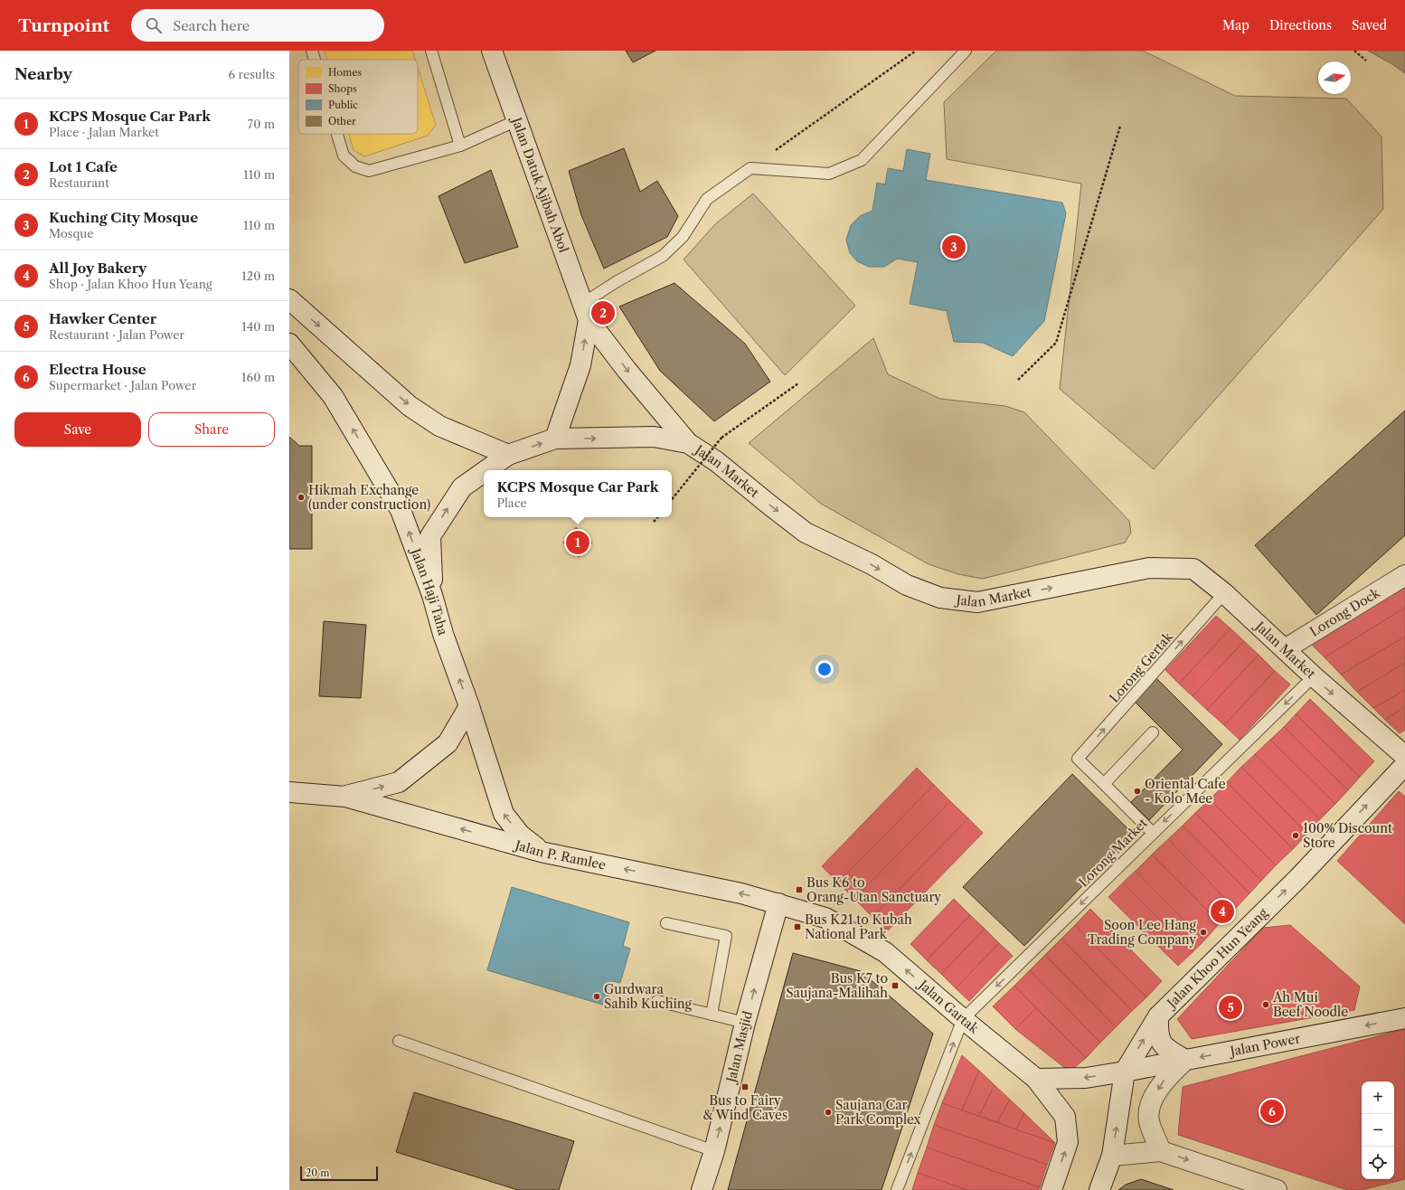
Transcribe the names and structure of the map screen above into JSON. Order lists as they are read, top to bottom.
{
  "streets": {
    "main road": [
      "Jalan Datuk Ajibah Abol",
      "Jalan Market",
      "Jalan Haji Taha",
      "Lorong Dock",
      "Jalan P. Ramlee",
      "Jalan Khoo Hun Yeang",
      "Jalan Gartak",
      "Jalan Power",
      "Jalan Masjid"
    ],
    "lane": ["Lorong Gertak", "Lorong Market"]
  },
  "crossings": [
    ["Jalan Datuk Ajibah Abol", "Jalan Market"],
    ["Jalan Market", "Lorong Dock"],
    ["Jalan Market", "Lorong Gertak"],
    ["Jalan Market", "Lorong Market"],
    ["Jalan Haji Taha", "Jalan P. Ramlee"],
    ["Lorong Market", "Jalan Gartak"],
    ["Jalan P. Ramlee", "Jalan Gartak"],
    ["Jalan P. Ramlee", "Jalan Masjid"],
    ["Jalan Khoo Hun Yeang", "Jalan Power"],
    ["Jalan Gartak", "Jalan Masjid"]
  ],
  "one_way": [
    "Jalan Market",
    "Jalan Haji Taha",
    "Lorong Gertak",
    "Lorong Market",
    "Jalan Khoo Hun Yeang",
    "Jalan Gartak",
    "Jalan Power",
    "Jalan Masjid"
  ],
  "places": {
    "other": [
      "Hikmah Exchange (under construction)",
      "Oriental Cafe - Kolo Mee",
      "100% Discount Store",
      "Soon Lee Hang Trading Company",
      "Gurdwara Sahib Kuching",
      "Ah Mui Beef Noodle",
      "Saujana Car Park Complex"
    ],
    "transit": [
      "Bus K6 to Orang-Utan Sanctuary",
      "Bus K21 to Kubah National Park",
      "Bus K7 to Saujana-Malihah",
      "Bus to Fairy & Wind Caves"
    ]
  },
  "legend": [
    "Homes",
    "Shops",
    "Public",
    "Other"
  ],
  "scale_bar": "20 m",
  "north": "right",
  "page": {
    "header": "Turnpoint",
    "search": "Search here",
    "nav": ["Map", "Directions", "Saved"],
    "heading": ["Nearby", "6 results"],
    "list": [
      {
        "mark": "1",
        "name": "KCPS Mosque Car Park",
        "note": "Place · Jalan Market",
        "value": "70 m"
      },
      {
        "mark": "2",
        "name": "Lot 1 Cafe",
        "note": "Restaurant",
        "value": "110 m"
      },
      {
        "mark": "3",
        "name": "Kuching City Mosque",
        "note": "Mosque",
        "value": "110 m"
      },
      {
        "mark": "4",
        "name": "All Joy Bakery",
        "note": "Shop · Jalan Khoo Hun Yeang",
        "value": "120 m"
      },
      {
        "mark": "5",
        "name": "Hawker Center",
        "note": "Restaurant · Jalan Power",
        "value": "140 m"
      },
      {
        "mark": "6",
        "name": "Electra House",
        "note": "Supermarket · Jalan Power",
        "value": "160 m"
      }
    ],
    "pins": [
      "3",
      "2",
      "1",
      "4",
      "5",
      "6"
    ],
    "buttons": ["Save", "Share"],
    "popup": ["KCPS Mosque Car Park", "Place"],
    "map_buttons": ["+", "−"],
    "scale": "20 m"
  }
}
